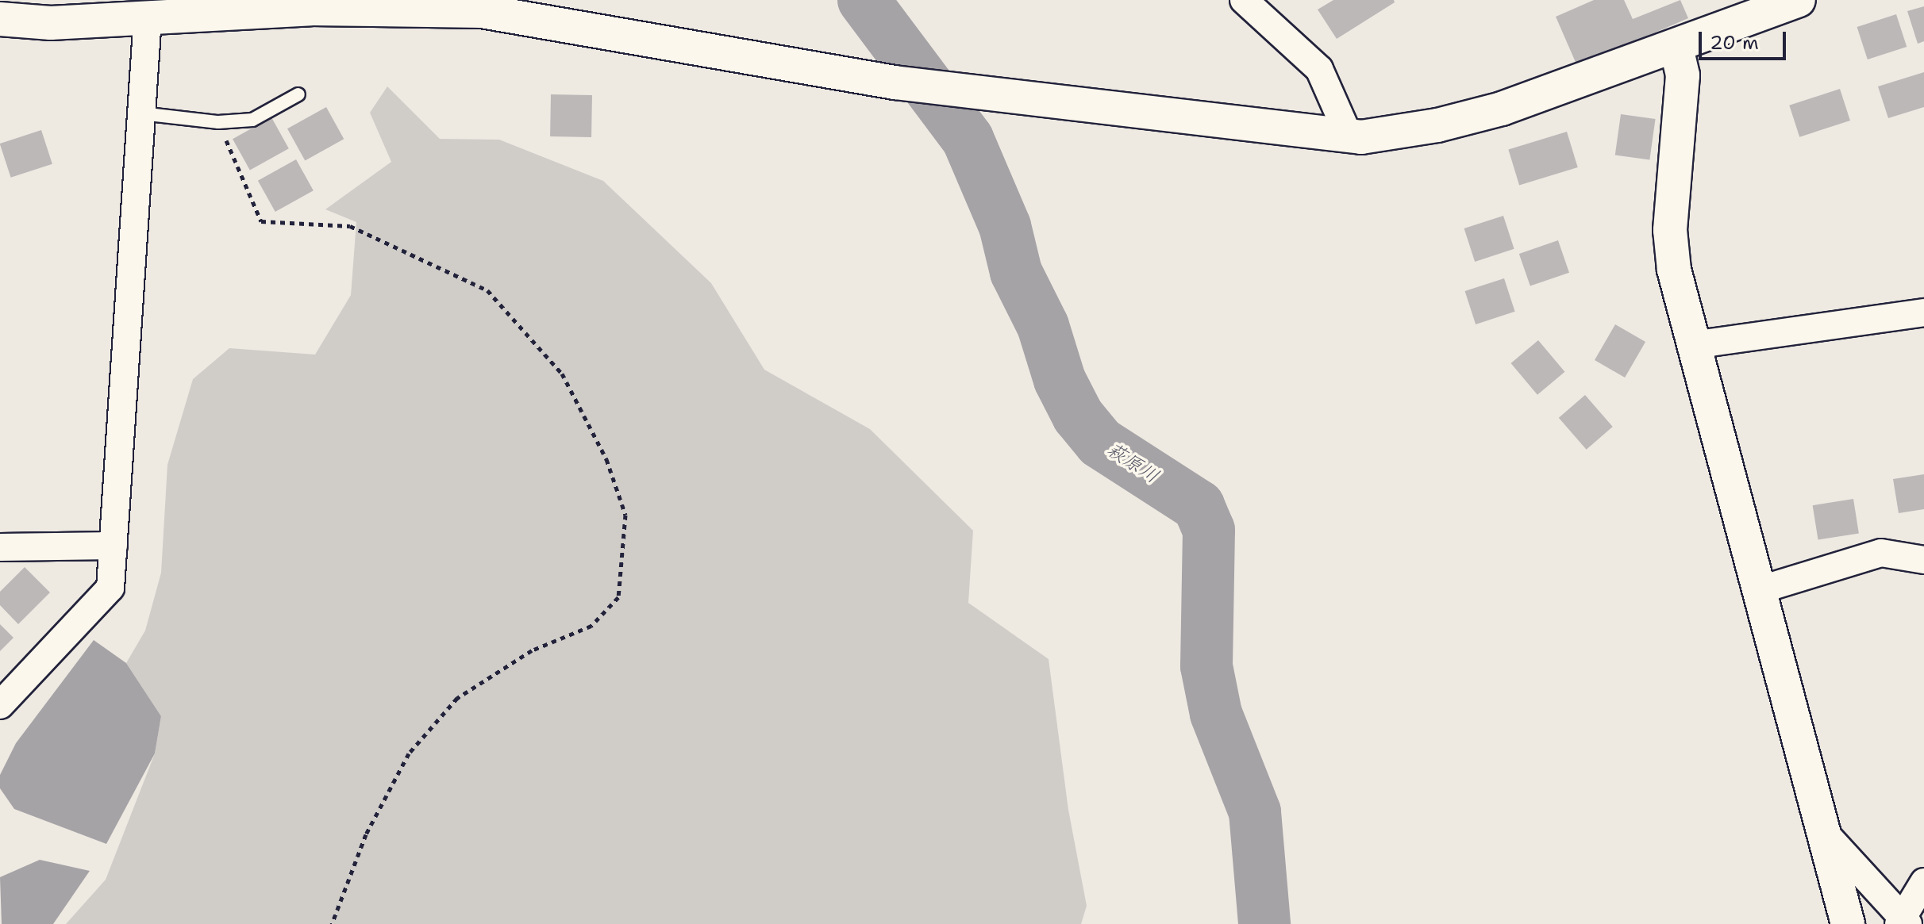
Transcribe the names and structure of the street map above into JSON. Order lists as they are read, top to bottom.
{
  "water": ["萩原川"],
  "scale_bar": "20 m"
}
